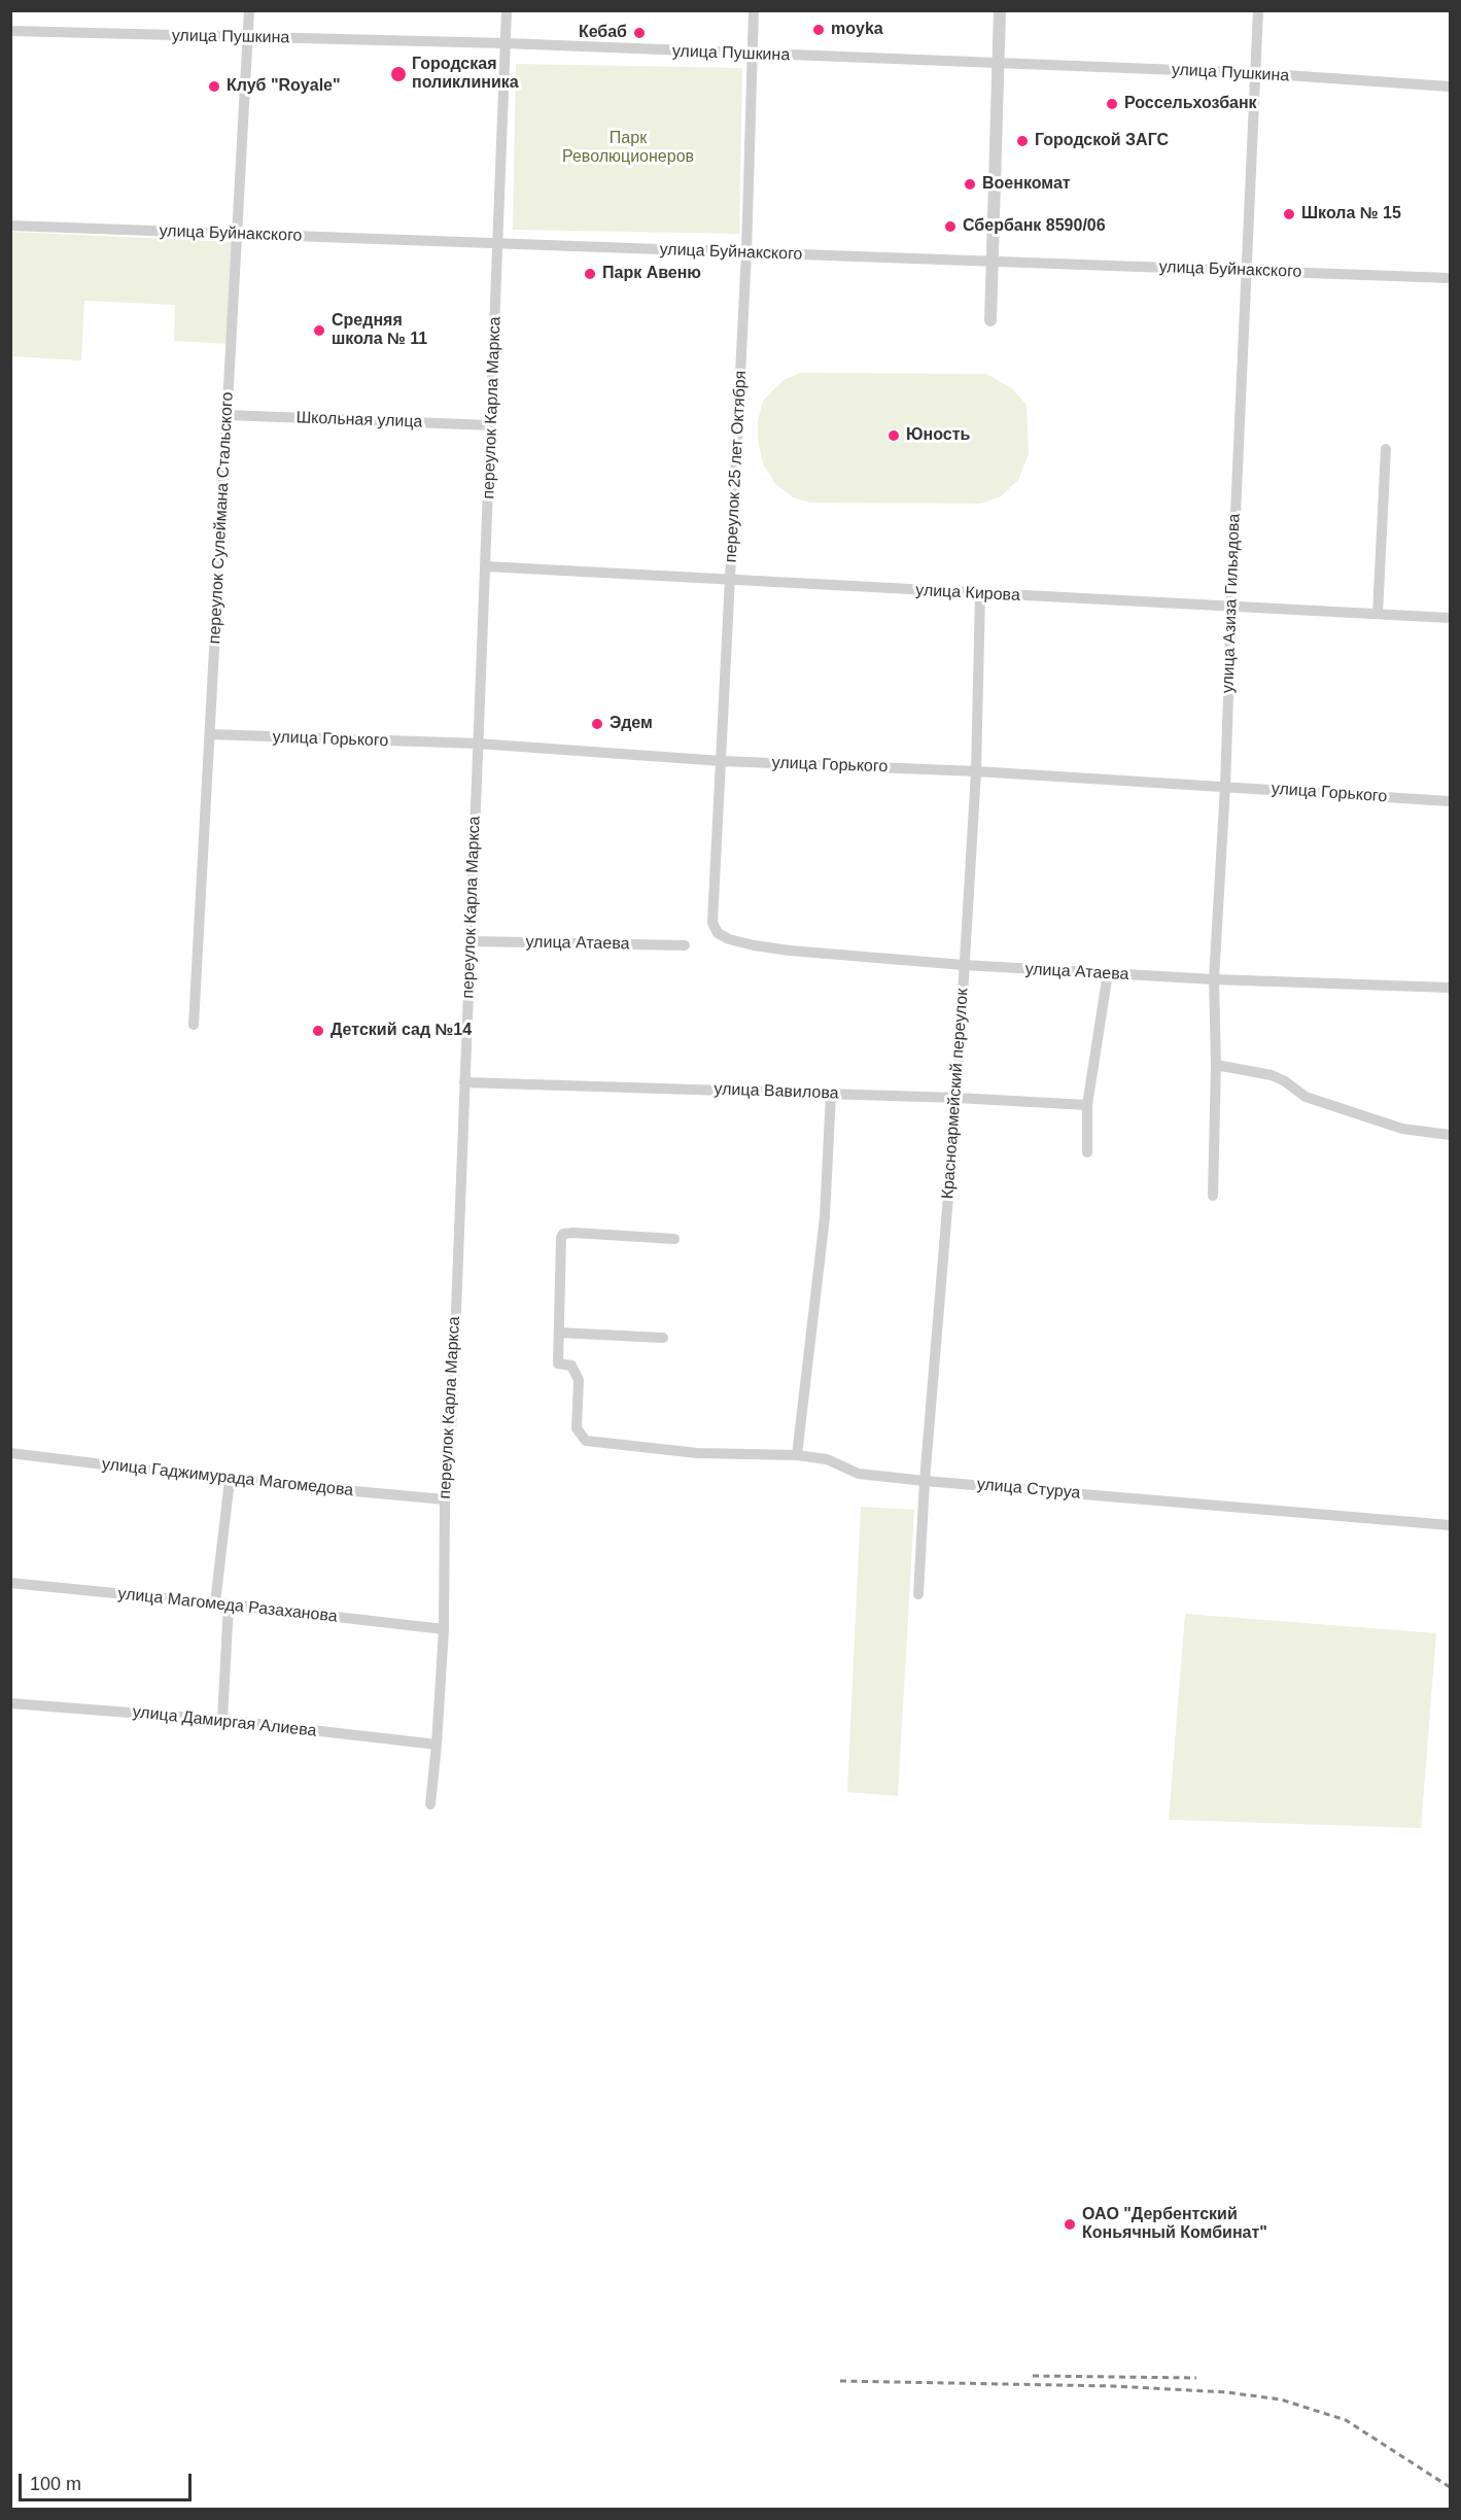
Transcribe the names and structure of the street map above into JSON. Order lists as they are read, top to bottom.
{
  "streets": {
    "street": [
      "улица Пушкина",
      "улица Буйнакского",
      "переулок Карла Маркса",
      "Школьная улица",
      "переулок 25 лет Октября",
      "переулок Сулеймана Стальского",
      "улица Кирова",
      "улица Азиза Гильядова",
      "улица Горького",
      "улица Атаева",
      "улица Вавилова",
      "Красноармейский переулок",
      "улица Гаджимурада Магомедова",
      "улица Стуруа",
      "улица Магомеда Разаханова",
      "улица Дамиргая Алиева"
    ]
  },
  "crossings": [
    ["улица Пушкина", "переулок Карла Маркса"],
    ["улица Пушкина", "переулок 25 лет Октября"],
    ["улица Пушкина", "переулок Сулеймана Стальского"],
    ["улица Пушкина", "улица Азиза Гильядова"],
    ["улица Буйнакского", "переулок Карла Маркса"],
    ["улица Буйнакского", "переулок 25 лет Октября"],
    ["улица Буйнакского", "переулок Сулеймана Стальского"],
    ["улица Буйнакского", "улица Азиза Гильядова"],
    ["переулок Карла Маркса", "Школьная улица"],
    ["переулок Карла Маркса", "улица Кирова"],
    ["переулок Карла Маркса", "улица Горького"],
    ["переулок Карла Маркса", "улица Атаева"],
    ["переулок Карла Маркса", "улица Вавилова"],
    ["переулок Карла Маркса", "улица Гаджимурада Магомедова"],
    ["переулок Карла Маркса", "улица Магомеда Разаханова"],
    ["переулок Карла Маркса", "улица Дамиргая Алиева"],
    ["Школьная улица", "переулок Сулеймана Стальского"],
    ["переулок 25 лет Октября", "улица Кирова"],
    ["переулок 25 лет Октября", "улица Горького"],
    ["переулок 25 лет Октября", "улица Атаева"],
    ["переулок Сулеймана Стальского", "улица Горького"],
    ["улица Кирова", "улица Азиза Гильядова"],
    ["улица Кирова", "Красноармейский переулок"],
    ["улица Азиза Гильядова", "улица Горького"],
    ["улица Азиза Гильядова", "улица Атаева"],
    ["улица Горького", "Красноармейский переулок"],
    ["улица Атаева", "Красноармейский переулок"],
    ["улица Вавилова", "Красноармейский переулок"],
    ["Красноармейский переулок", "улица Стуруа"]
  ],
  "parks": ["Парк Революционеров"],
  "places": [
    "moyka",
    "Кебаб",
    "Городская поликлиника",
    "Клуб \"Royale\"",
    "Россельхозбанк",
    "Городской ЗАГС",
    "Военкомат",
    "Школа № 15",
    "Сбербанк 8590/06",
    "Парк Авеню",
    "Средняя школа № 11",
    "Юность",
    "Эдем",
    "Детский сад №14",
    "ОАО \"Дербентский Коньячный Комбинат\""
  ],
  "scale_bar": "100 m"
}
